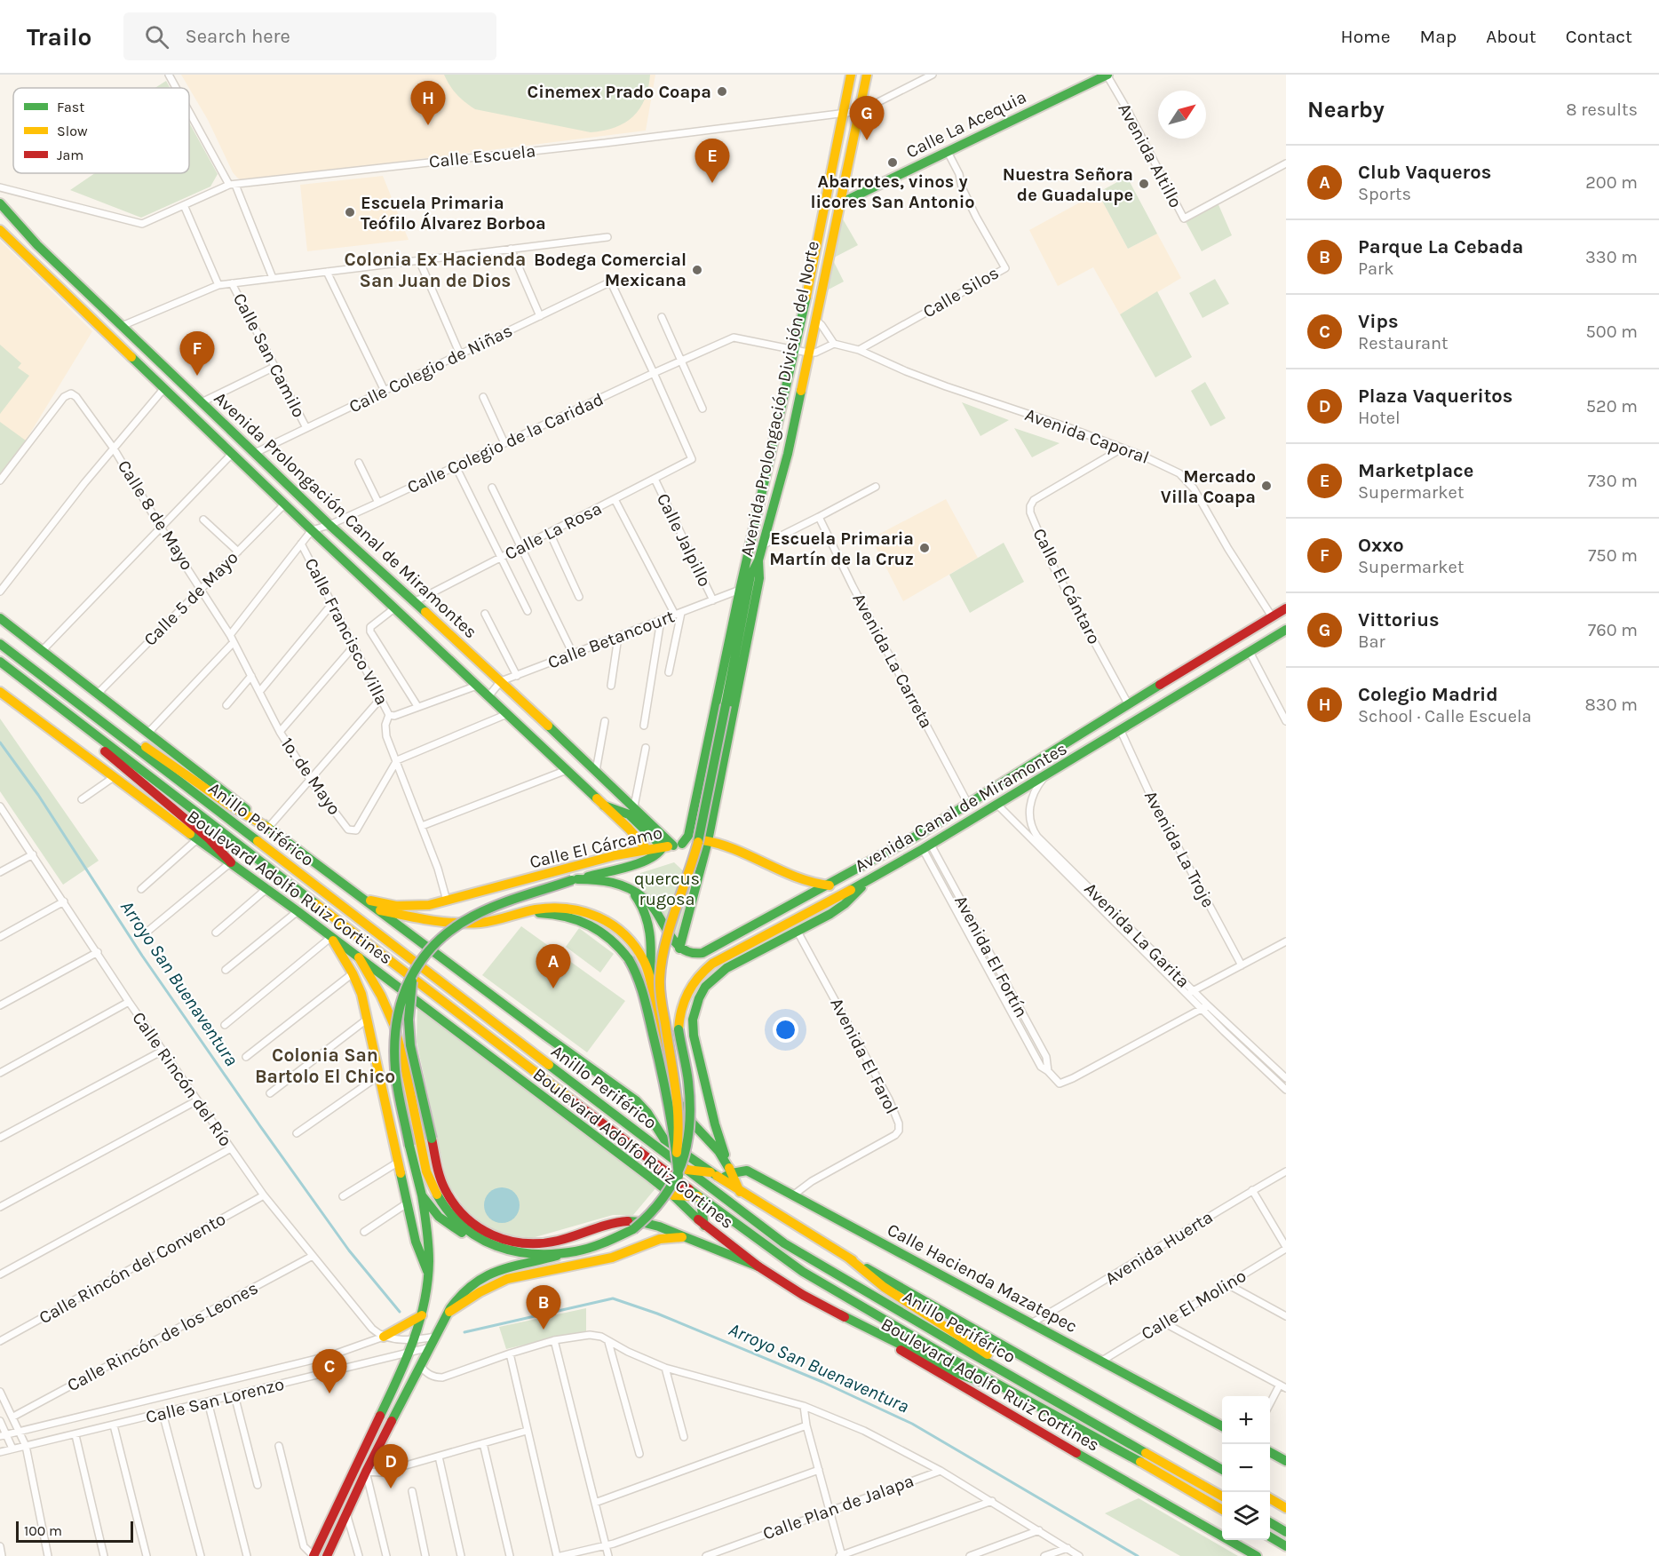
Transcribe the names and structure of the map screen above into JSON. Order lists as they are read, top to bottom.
{
  "streets": {
    "main road": [
      "Calle La Acequia",
      "Avenida Prolongación División del Norte",
      "Avenida Prolongación Canal de Miramontes",
      "Avenida Canal de Miramontes",
      "Anillo Periférico",
      "Calle El Cárcamo",
      "Boulevard Adolfo Ruiz Cortines",
      "Calle Hacienda Mazatepec"
    ],
    "street": [
      "Avenida Altillo",
      "Calle Escuela",
      "Calle Silos",
      "Calle San Camilo",
      "Calle Colegio de Niñas",
      "Avenida Caporal",
      "Calle Colegio de la Caridad",
      "Calle 8 de Mayo",
      "Calle La Rosa",
      "Calle Jalpillo",
      "Calle El Cántaro",
      "Calle 5 de Mayo",
      "Calle Francisco Villa",
      "Calle Betancourt",
      "Avenida La Carreta",
      "1o. de Mayo",
      "Avenida La Troje",
      "Avenida La Garita",
      "Avenida El Fortín",
      "Avenida El Farol",
      "Calle Rincón del Río",
      "Avenida Huerta",
      "Calle Rincón del Convento",
      "Calle El Molino",
      "Calle Rincón de los Leones",
      "Calle San Lorenzo",
      "Calle Plan de Jalapa"
    ]
  },
  "crossings": [
    ["Calle La Acequia", "Avenida Altillo"],
    ["Calle La Acequia", "Calle Silos"],
    ["Calle La Acequia", "Avenida Prolongación División del Norte"],
    ["Calle Escuela", "Avenida Prolongación División del Norte"],
    ["Calle Silos", "Avenida Caporal"],
    ["Calle San Camilo", "Calle Colegio de Niñas"],
    ["Calle Colegio de Niñas", "Calle Colegio de la Caridad"],
    ["Calle Colegio de Niñas", "Avenida Prolongación Canal de Miramontes"],
    ["Calle Colegio de Niñas", "Calle La Rosa"],
    ["Avenida Prolongación División del Norte", "Calle Colegio de la Caridad"],
    ["Avenida Prolongación División del Norte", "Avenida Prolongación Canal de Miramontes"],
    ["Avenida Prolongación División del Norte", "Calle Betancourt"],
    ["Avenida Prolongación División del Norte", "Avenida Canal de Miramontes"],
    ["Avenida Prolongación División del Norte", "Calle El Cárcamo"],
    ["Avenida Caporal", "Calle El Cántaro"],
    ["Avenida Caporal", "Avenida Canal de Miramontes"],
    ["Calle Colegio de la Caridad", "Avenida Prolongación Canal de Miramontes"],
    ["Calle Colegio de la Caridad", "Calle La Rosa"],
    ["Calle 8 de Mayo", "Calle 5 de Mayo"],
    ["Calle 8 de Mayo", "1o. de Mayo"],
    ["Avenida Prolongación Canal de Miramontes", "Calle La Rosa"],
    ["Avenida Prolongación Canal de Miramontes", "Calle 5 de Mayo"],
    ["Avenida Prolongación Canal de Miramontes", "Calle Betancourt"],
    ["Avenida Prolongación Canal de Miramontes", "Calle El Cárcamo"],
    ["Calle La Rosa", "Calle Jalpillo"],
    ["Calle Jalpillo", "Calle Betancourt"],
    ["Calle El Cántaro", "Avenida Canal de Miramontes"],
    ["Calle 5 de Mayo", "Boulevard Adolfo Ruiz Cortines"],
    ["Calle Francisco Villa", "1o. de Mayo"],
    ["Calle Francisco Villa", "Calle El Cárcamo"],
    ["Avenida La Carreta", "Avenida Canal de Miramontes"],
    ["Avenida Canal de Miramontes", "Calle El Cárcamo"],
    ["Avenida Canal de Miramontes", "Avenida La Troje"],
    ["Avenida Canal de Miramontes", "Avenida La Garita"],
    ["Avenida Canal de Miramontes", "Avenida El Fortín"],
    ["Calle El Cárcamo", "Boulevard Adolfo Ruiz Cortines"],
    ["Boulevard Adolfo Ruiz Cortines", "Calle Hacienda Mazatepec"],
    ["Avenida La Garita", "Avenida El Fortín"],
    ["Avenida El Farol", "Calle Hacienda Mazatepec"],
    ["Calle Rincón del Río", "Calle Rincón del Convento"],
    ["Calle Rincón del Río", "Calle Rincón de los Leones"],
    ["Calle Rincón del Río", "Calle San Lorenzo"],
    ["Avenida Huerta", "Calle Hacienda Mazatepec"],
    ["Calle Hacienda Mazatepec", "Calle El Molino"]
  ],
  "districts": ["Colonia Ex Hacienda San Juan de Dios", "Colonia San Bartolo El Chico"],
  "water": ["Arroyo San Buenaventura"],
  "parks": ["quercus rugosa"],
  "places": [
    "Cinemex Prado Coapa",
    "Abarrotes, vinos y licores San Antonio",
    "Nuestra Señora de Guadalupe",
    "Escuela Primaria Teófilo Álvarez Borboa",
    "Bodega Comercial Mexicana",
    "Mercado Villa Coapa",
    "Escuela Primaria Martín de la Cruz"
  ],
  "legend": ["Fast", "Slow", "Jam"],
  "scale_bar": "100 m",
  "north": "top right",
  "page": {
    "header": "Trailo",
    "search": "Search here",
    "nav": [
      "Home",
      "Map",
      "About",
      "Contact"
    ],
    "heading": ["Nearby", "8 results"],
    "pins": [
      "H",
      "G",
      "E",
      "F",
      "A",
      "B",
      "C",
      "D"
    ],
    "list": [
      {
        "mark": "A",
        "name": "Club Vaqueros",
        "note": "Sports",
        "value": "200 m"
      },
      {
        "mark": "B",
        "name": "Parque La Cebada",
        "note": "Park",
        "value": "330 m"
      },
      {
        "mark": "C",
        "name": "Vips",
        "note": "Restaurant",
        "value": "500 m"
      },
      {
        "mark": "D",
        "name": "Plaza Vaqueritos",
        "note": "Hotel",
        "value": "520 m"
      },
      {
        "mark": "E",
        "name": "Marketplace",
        "note": "Supermarket",
        "value": "730 m"
      },
      {
        "mark": "F",
        "name": "Oxxo",
        "note": "Supermarket",
        "value": "750 m"
      },
      {
        "mark": "G",
        "name": "Vittorius",
        "note": "Bar",
        "value": "760 m"
      },
      {
        "mark": "H",
        "name": "Colegio Madrid",
        "note": "School · Calle Escuela",
        "value": "830 m"
      }
    ],
    "map_buttons": ["+", "−"],
    "scale": "100 m"
  }
}
